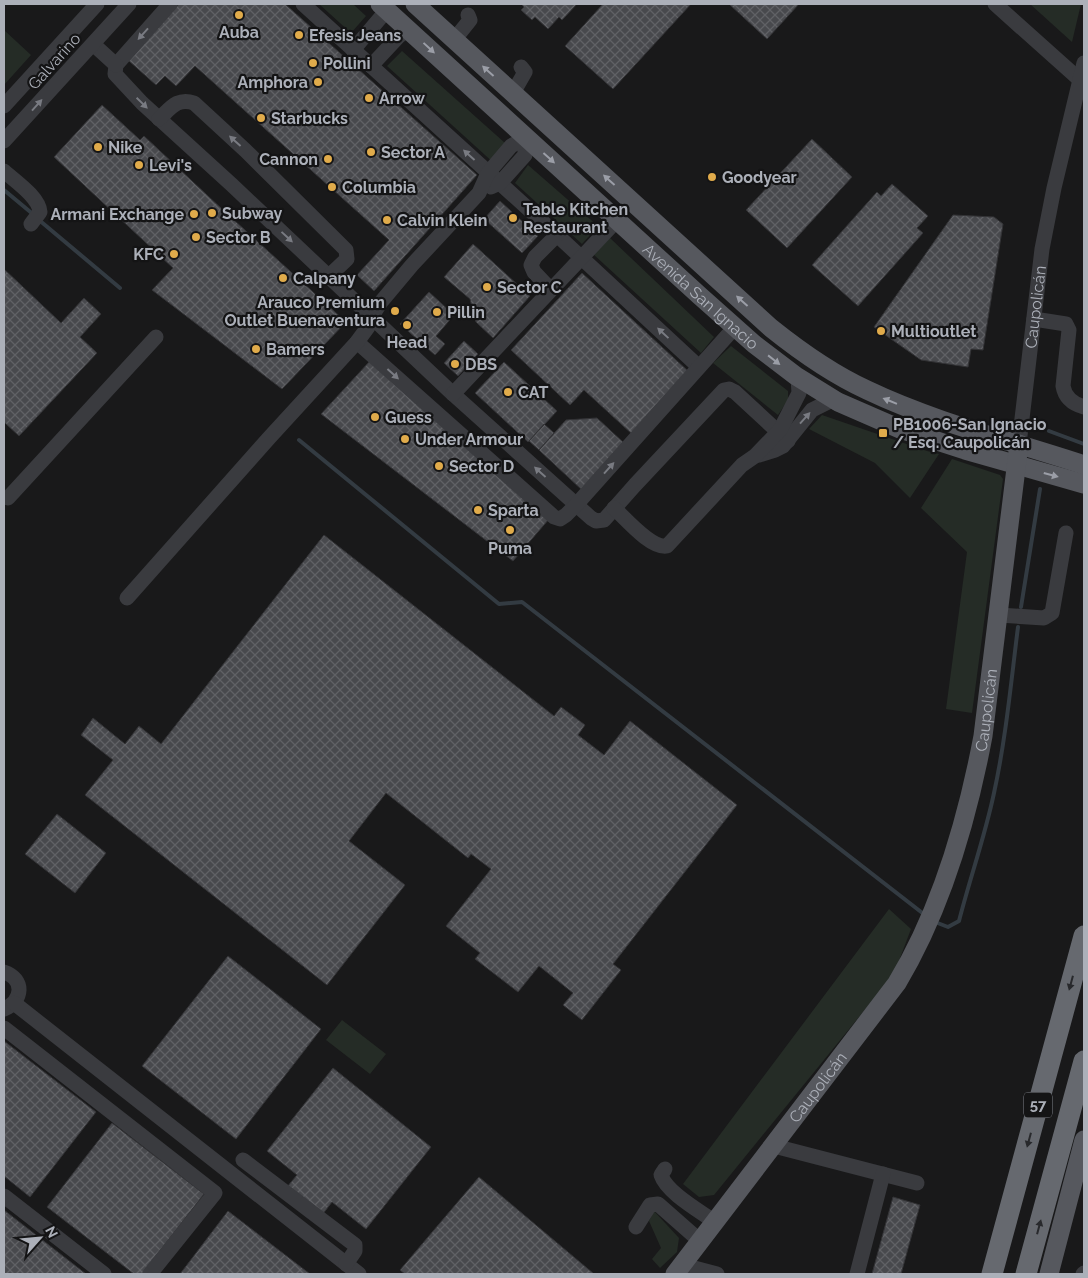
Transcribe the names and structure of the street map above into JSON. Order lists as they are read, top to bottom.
{
  "streets": {
    "highway": ["57"],
    "main road": ["Avenida San Ignacio", "Caupolicán"],
    "street": ["Galvarino"]
  },
  "crossings": [
    ["Avenida San Ignacio", "Caupolicán"]
  ],
  "places": {
    "other": [
      "Auba",
      "Efesis Jeans",
      "Pollini",
      "Amphora",
      "Arrow",
      "Starbucks",
      "Nike",
      "Sector A",
      "Cannon",
      "Levi's",
      "Goodyear",
      "Columbia",
      "Subway",
      "Armani Exchange",
      "Table Kitchen Restaurant",
      "Calvin Klein",
      "Sector B",
      "KFC",
      "Calpany",
      "Sector C",
      "Arauco Premium Outlet Buenaventura",
      "Pillin",
      "Head",
      "Multioutlet",
      "Bamers",
      "DBS",
      "CAT",
      "Guess",
      "Under Armour",
      "Sector D",
      "Sparta",
      "Puma"
    ],
    "transit": ["PB1006-San Ignacio / Esq. Caupolicán"]
  },
  "north": "top right"
}
